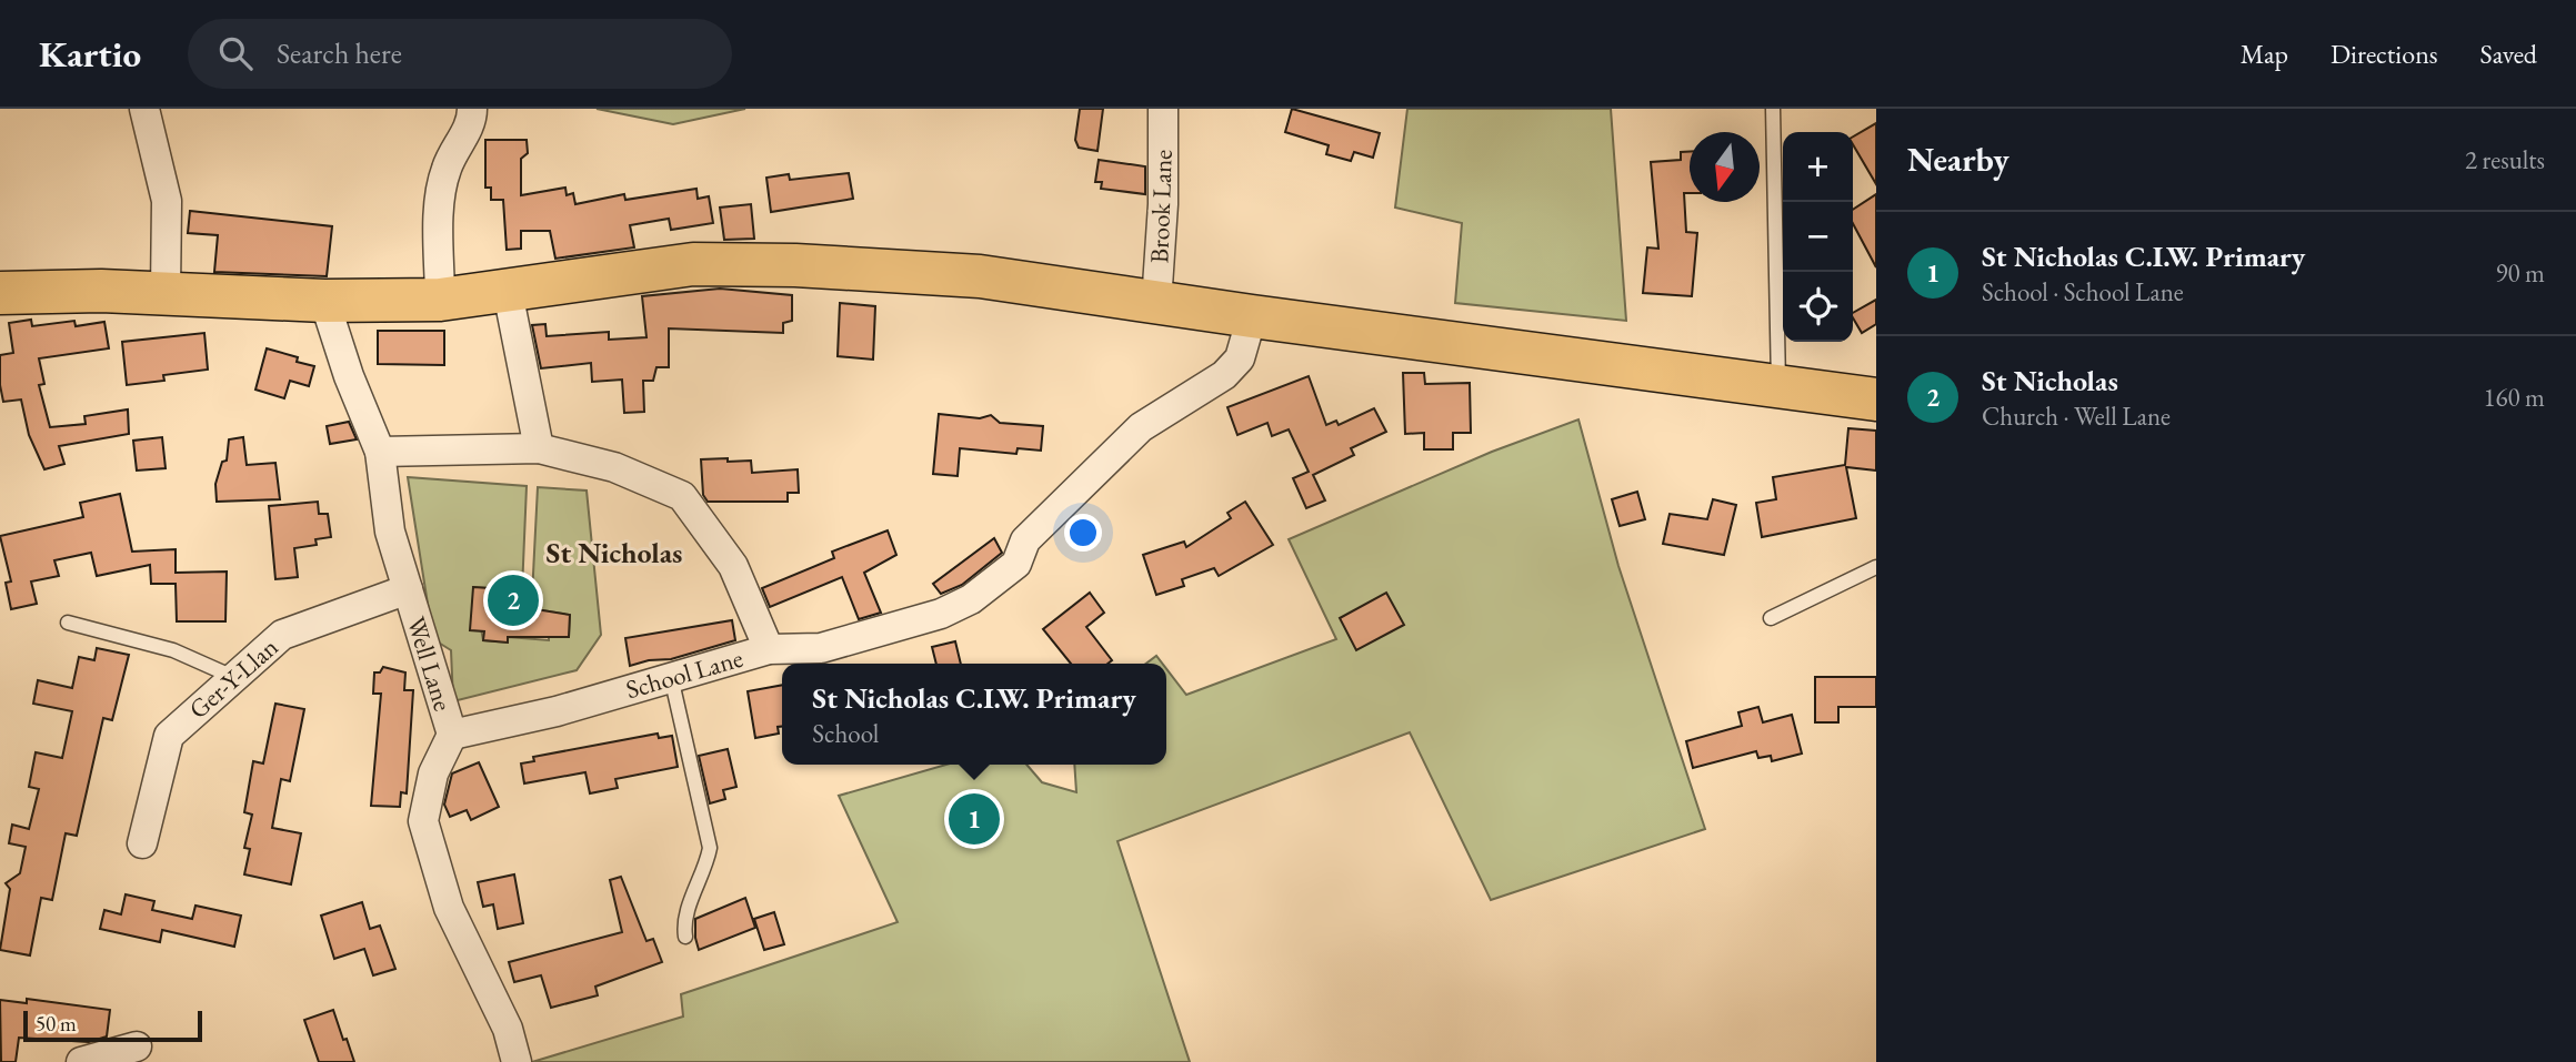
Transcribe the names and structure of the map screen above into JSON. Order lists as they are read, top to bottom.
{
  "streets": {
    "street": [
      "Brook Lane",
      "Well Lane",
      "School Lane",
      "Ger-Y-Llan"
    ]
  },
  "crossings": [
    ["Well Lane", "School Lane"],
    ["Well Lane", "Ger-Y-Llan"]
  ],
  "districts": ["St Nicholas"],
  "scale_bar": "50 m",
  "north": "bottom",
  "page": {
    "header": "Kartio",
    "search": "Search here",
    "nav": ["Map", "Directions", "Saved"],
    "heading": ["Nearby", "2 results"],
    "map_buttons": ["+", "−"],
    "list": [
      {
        "mark": "1",
        "name": "St Nicholas C.I.W. Primary",
        "note": "School · School Lane",
        "value": "90 m"
      },
      {
        "mark": "2",
        "name": "St Nicholas",
        "note": "Church · Well Lane",
        "value": "160 m"
      }
    ],
    "pins": ["2", "1"],
    "popup": ["St Nicholas C.I.W. Primary", "School"],
    "scale": "50 m"
  }
}
